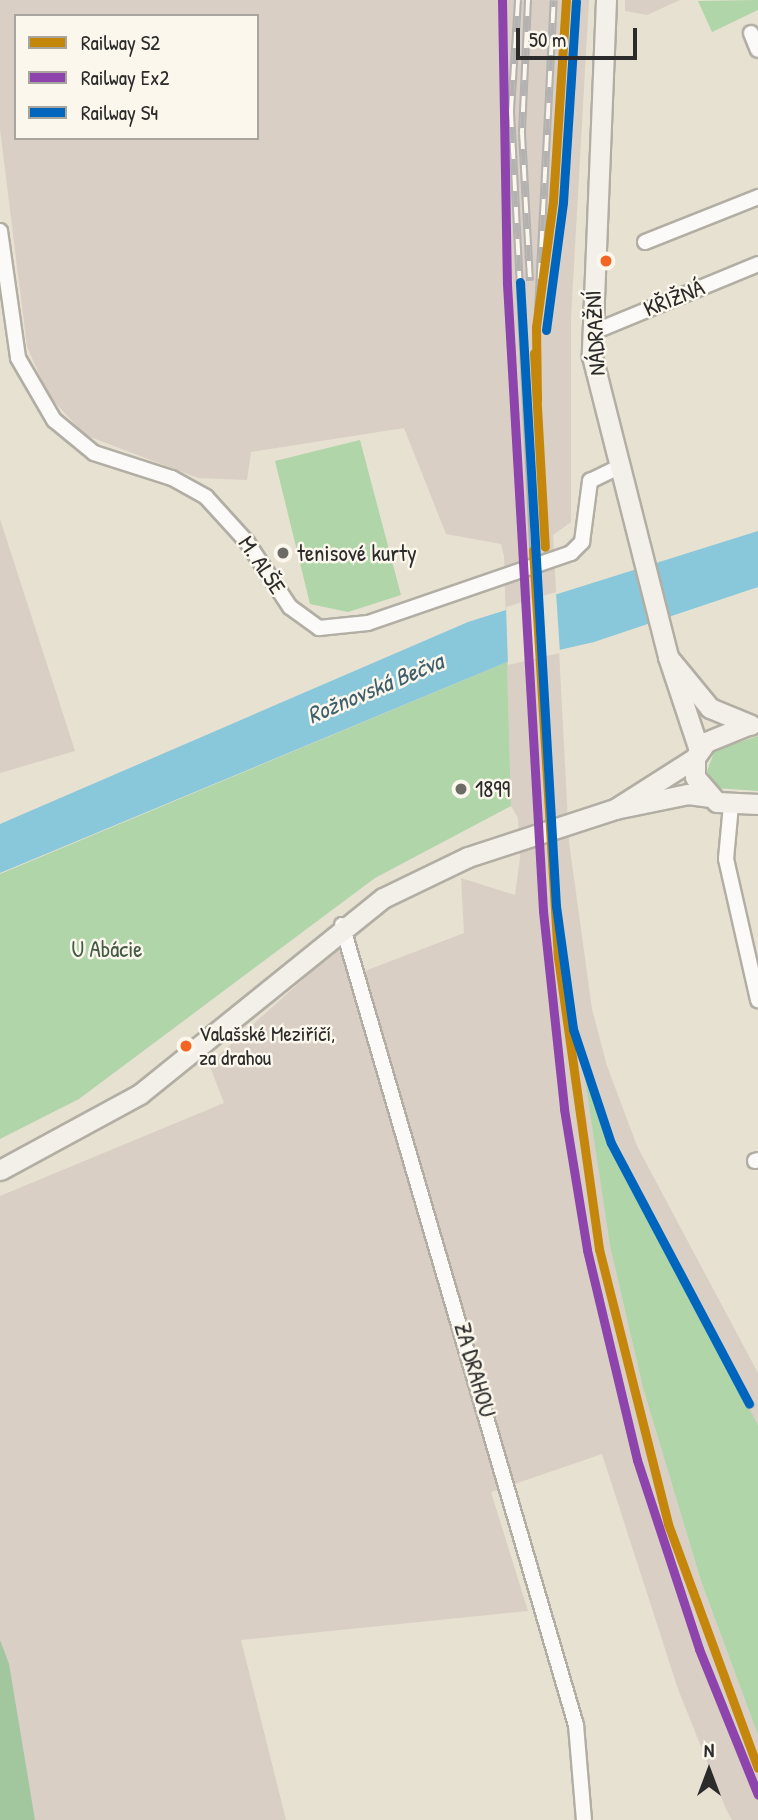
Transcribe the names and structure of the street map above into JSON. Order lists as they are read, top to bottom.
{
  "streets": {
    "main road": ["NÁDRAŽNÍ"],
    "street": ["KŘIŽNÁ", "M. ALŠE", "ZA DRAHOU"]
  },
  "crossings": [
    ["KŘIŽNÁ", "NÁDRAŽNÍ"],
    ["NÁDRAŽNÍ", "M. ALŠE"]
  ],
  "water": ["Rožnovská Bečva"],
  "parks": ["U Abácie"],
  "places": ["tenisové kurty", "1899", "Valašské Meziříčí, za drahou"],
  "lines": ["rail line S2", "rail line Ex2", "rail line S4"],
  "legend": ["Railway S2", "Railway Ex2", "Railway S4"],
  "scale_bar": "50 m",
  "north": "top"
}
